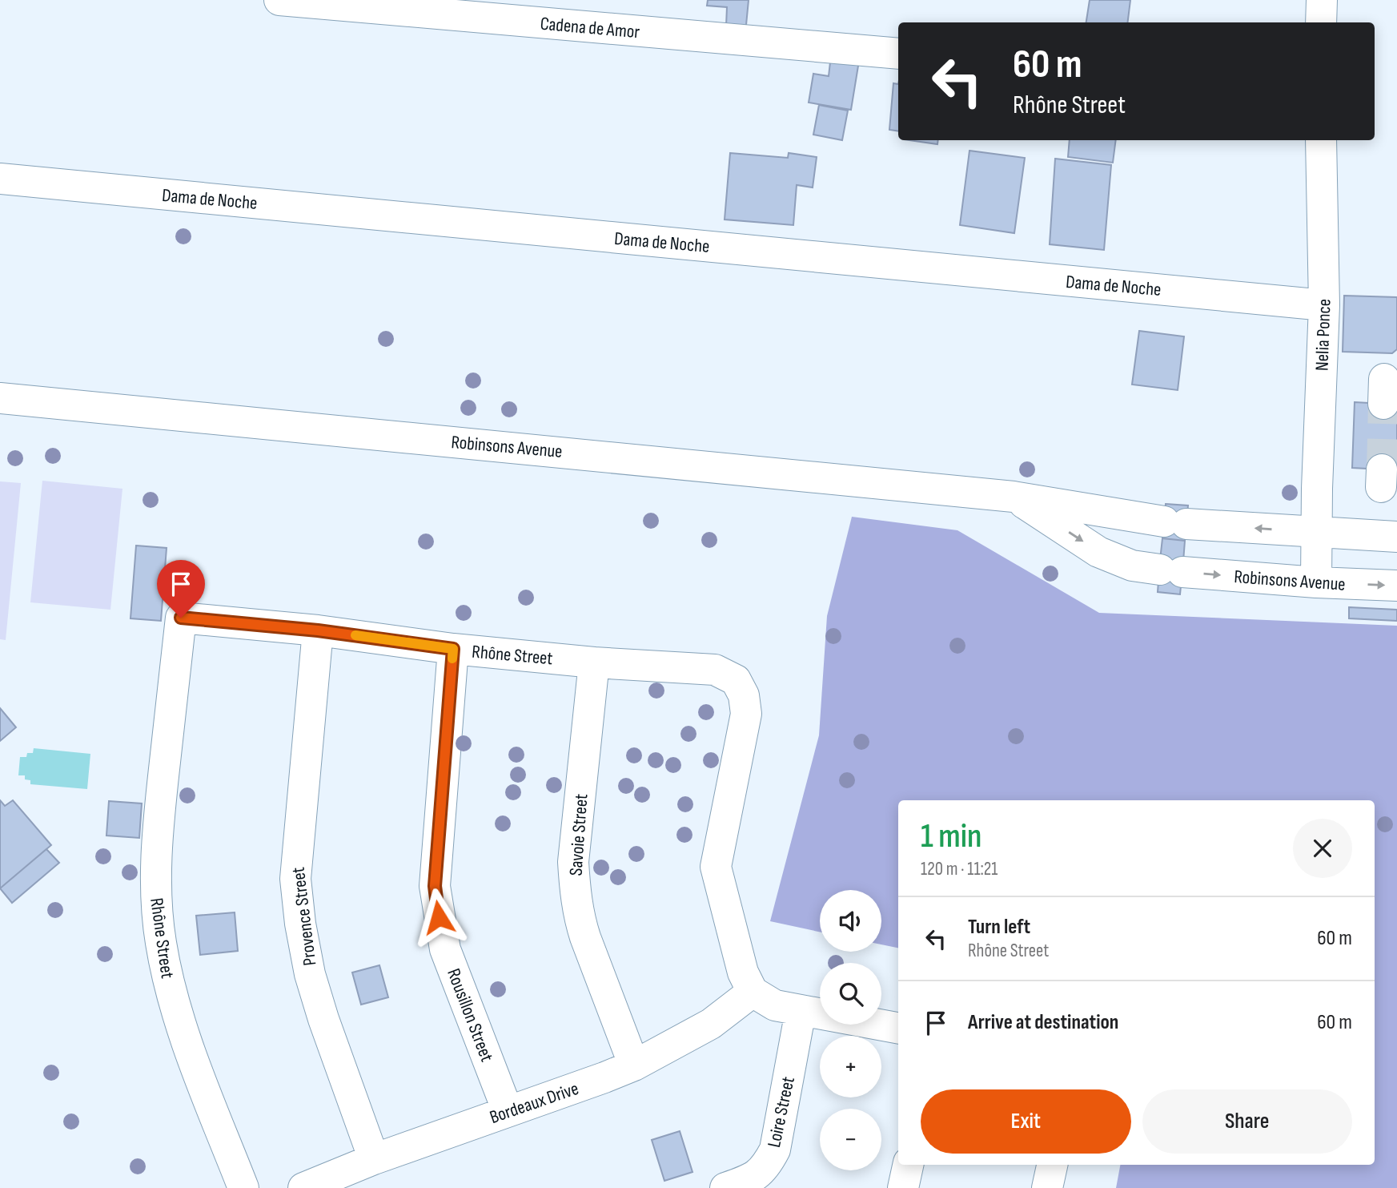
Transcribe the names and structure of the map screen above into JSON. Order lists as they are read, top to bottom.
{
  "streets": {
    "street": [
      "Cadena de Amor",
      "Dama de Noche",
      "Nelia Ponce",
      "Robinsons Avenue",
      "Rhône Street",
      "Savoie Street",
      "Provence Street",
      "Rousillon Street",
      "Bordeaux Drive",
      "Loire Street"
    ]
  },
  "crossings": [
    ["Dama de Noche", "Nelia Ponce"],
    ["Nelia Ponce", "Robinsons Avenue"],
    ["Rhône Street", "Savoie Street"],
    ["Rhône Street", "Provence Street"],
    ["Rhône Street", "Rousillon Street"],
    ["Rhône Street", "Bordeaux Drive"],
    ["Savoie Street", "Bordeaux Drive"],
    ["Provence Street", "Bordeaux Drive"],
    ["Rousillon Street", "Bordeaux Drive"]
  ],
  "page": {
    "turn": ["60 m", "Rhône Street"],
    "heading": ["1 min", "120 m · 11:21"],
    "map_buttons": ["+", "−"],
    "list": [
      {
        "name": "Turn left",
        "note": "Rhône Street",
        "value": "60 m"
      },
      {
        "name": "Arrive at destination",
        "value": "60 m"
      }
    ],
    "buttons": ["Exit", "Share"]
  }
}
